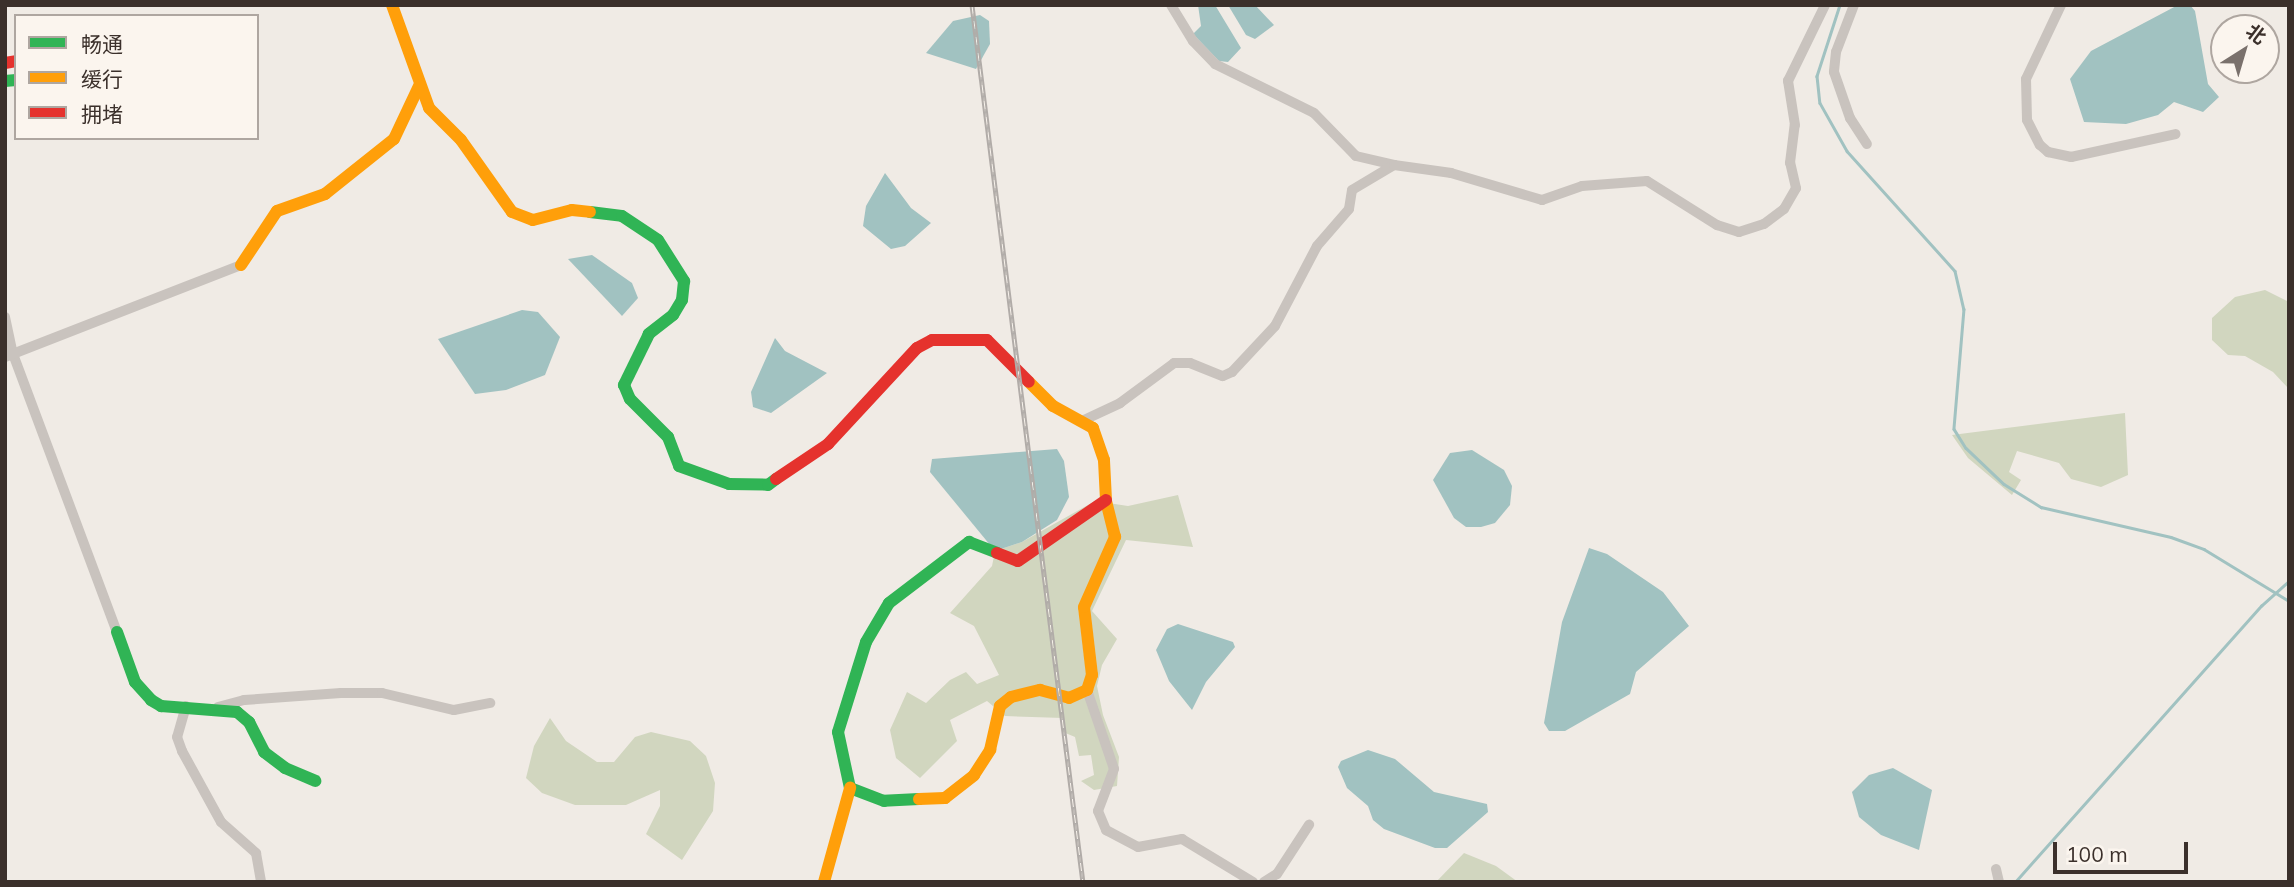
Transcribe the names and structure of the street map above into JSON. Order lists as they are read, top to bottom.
{
  "legend": ["畅通", "缓行", "拥堵"],
  "scale_bar": "100 m",
  "north": "top right"
}
